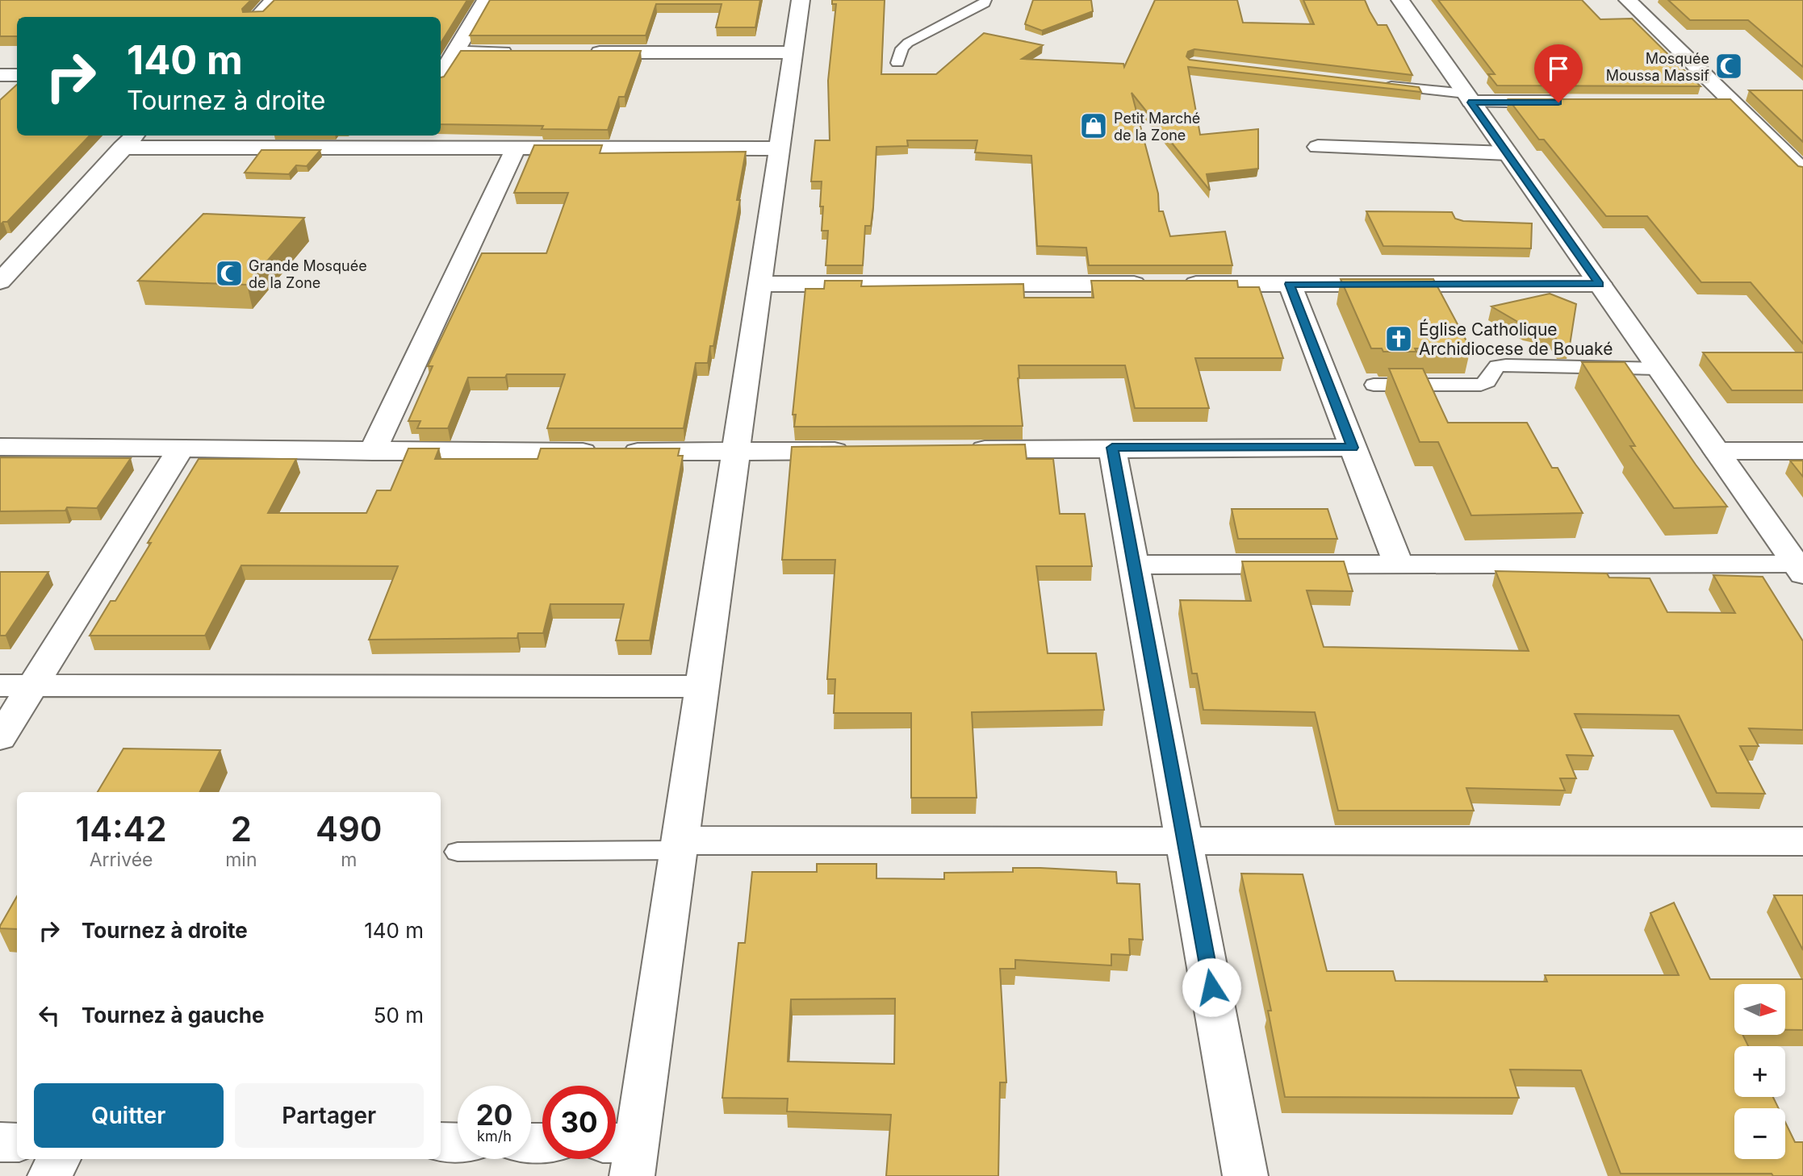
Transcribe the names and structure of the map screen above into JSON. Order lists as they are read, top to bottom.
{
  "places": {
    "mosque": ["Mosquée Moussa Massif", "Grande Mosquée de la Zone"],
    "shop": ["Petit Marché de la Zone"],
    "church": ["Église Catholique Archidiocese de Bouaké"]
  },
  "north": "right",
  "page": {
    "turn": ["140 m", "Tournez à droite"],
    "eta": [
      "14:42",
      "Arrivée",
      "2",
      "min",
      "490",
      "m"
    ],
    "list": [
      {
        "name": "Tournez à droite",
        "value": "140 m"
      },
      {
        "name": "Tournez à gauche",
        "value": "50 m"
      }
    ],
    "map_buttons": ["+", "−"],
    "buttons": ["Quitter", "Partager"],
    "speed": "20 km/h",
    "limit": "30"
  }
}
